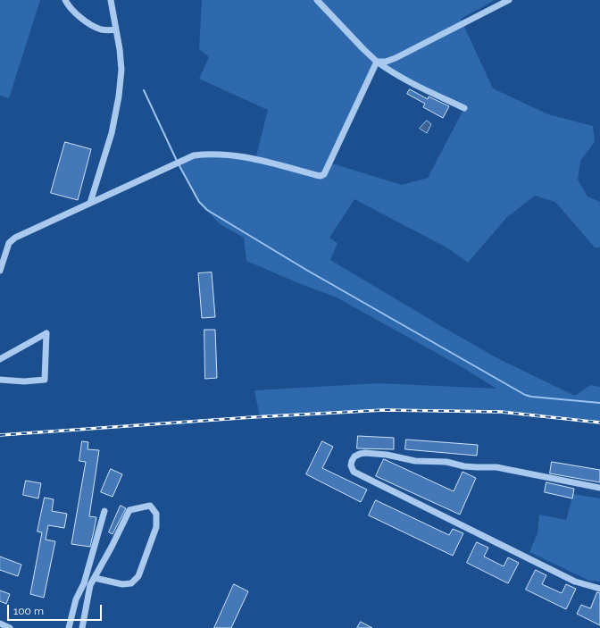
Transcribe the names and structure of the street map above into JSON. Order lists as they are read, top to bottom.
{
  "scale_bar": "100 m"
}
